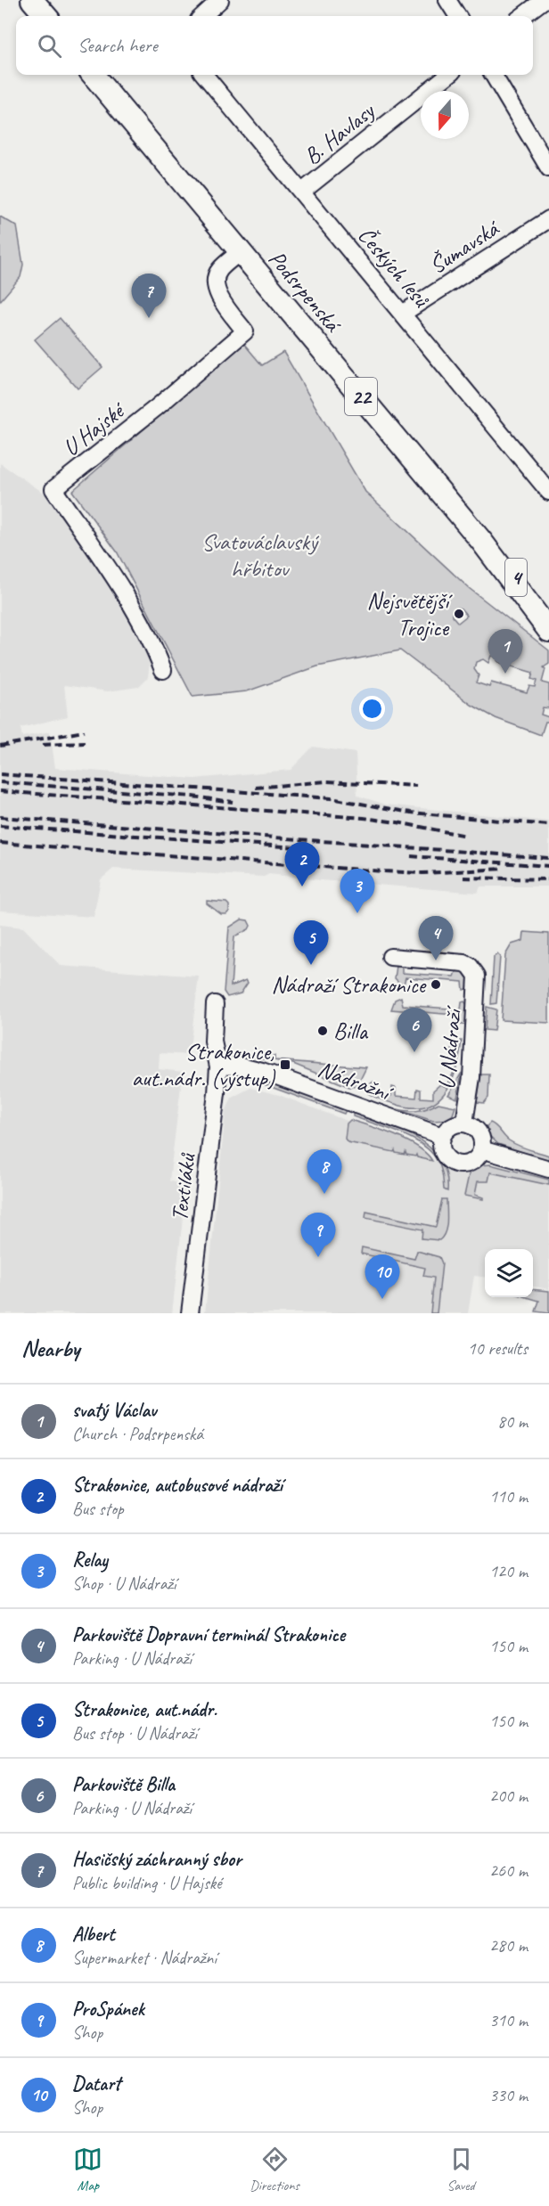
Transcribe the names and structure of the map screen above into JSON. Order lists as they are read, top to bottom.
{
  "streets": {
    "main road": ["Podsrpenská", "22", "4"],
    "street": [
      "B. Havlasy",
      "Šumavská",
      "Českých lesů",
      "U Hajské",
      "U Nádraží",
      "Nádražní",
      "Textiláků"
    ]
  },
  "crossings": [
    ["B. Havlasy", "Českých lesů"],
    ["Šumavská", "Českých lesů"],
    ["Podsrpenská", "U Hajské"],
    ["U Nádraží", "Nádražní"],
    ["Nádražní", "Textiláků"]
  ],
  "parks": ["Svatováclavský hřbitov"],
  "places": {
    "other": ["Nejsvětější Trojice", "Nádraží Strakonice", "Billa"],
    "transit": ["Strakonice, aut.nádr. (výstup)"]
  },
  "north": "bottom",
  "page": {
    "search": "Search here",
    "pins": [
      "7",
      "1",
      "2",
      "3",
      "4",
      "5",
      "6",
      "8",
      "9",
      "10"
    ],
    "heading": ["Nearby", "10 results"],
    "list": [
      {
        "mark": "1",
        "name": "svatý Václav",
        "note": "Church · Podsrpenská",
        "value": "80 m"
      },
      {
        "mark": "2",
        "name": "Strakonice, autobusové nádraží",
        "note": "Bus stop",
        "value": "110 m"
      },
      {
        "mark": "3",
        "name": "Relay",
        "note": "Shop · U Nádraží",
        "value": "120 m"
      },
      {
        "mark": "4",
        "name": "Parkoviště Dopravní terminál Strakonice",
        "note": "Parking · U Nádraží",
        "value": "150 m"
      },
      {
        "mark": "5",
        "name": "Strakonice, aut.nádr.",
        "note": "Bus stop · U Nádraží",
        "value": "150 m"
      },
      {
        "mark": "6",
        "name": "Parkoviště Billa",
        "note": "Parking · U Nádraží",
        "value": "200 m"
      },
      {
        "mark": "7",
        "name": "Hasičský záchranný sbor",
        "note": "Public building · U Hajské",
        "value": "260 m"
      },
      {
        "mark": "8",
        "name": "Albert",
        "note": "Supermarket · Nádražní",
        "value": "280 m"
      },
      {
        "mark": "9",
        "name": "ProSpánek",
        "note": "Shop",
        "value": "310 m"
      },
      {
        "mark": "10",
        "name": "Datart",
        "note": "Shop",
        "value": "330 m"
      }
    ],
    "nav": ["Map", "Directions", "Saved"]
  }
}
